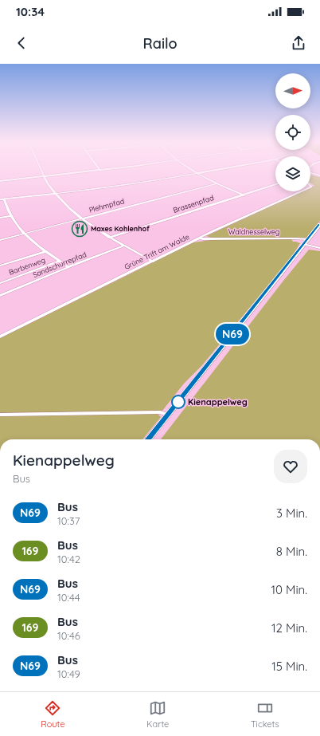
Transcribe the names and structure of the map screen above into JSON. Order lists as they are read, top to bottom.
{
  "streets": {
    "street": [
      "Brassenpfad",
      "Plehmpfad",
      "Waldnesselweg",
      "Grüne Trift am Walde",
      "Sandschurrepfad",
      "Barbenweg"
    ]
  },
  "crossings": [
    ["Waldnesselweg", "Grüne Trift am Walde"]
  ],
  "places": {
    "restaurant": ["Maxes Kohlenhof"],
    "other": ["Kienappelweg"]
  },
  "lines": ["bus line N69"],
  "north": "right",
  "page": {
    "status": "10:34",
    "header": "Railo",
    "on_map": "N69",
    "heading": ["Kienappelweg", "Bus"],
    "list": [
      {
        "mark": "N69",
        "name": "Bus",
        "note": "10:37",
        "value": "3 Min."
      },
      {
        "mark": "169",
        "name": "Bus",
        "note": "10:42",
        "value": "8 Min."
      },
      {
        "mark": "N69",
        "name": "Bus",
        "note": "10:44",
        "value": "10 Min."
      },
      {
        "mark": "169",
        "name": "Bus",
        "note": "10:46",
        "value": "12 Min."
      },
      {
        "mark": "N69",
        "name": "Bus",
        "note": "10:49",
        "value": "15 Min."
      }
    ],
    "tabs": ["Route", "Karte", "Tickets"]
  }
}
